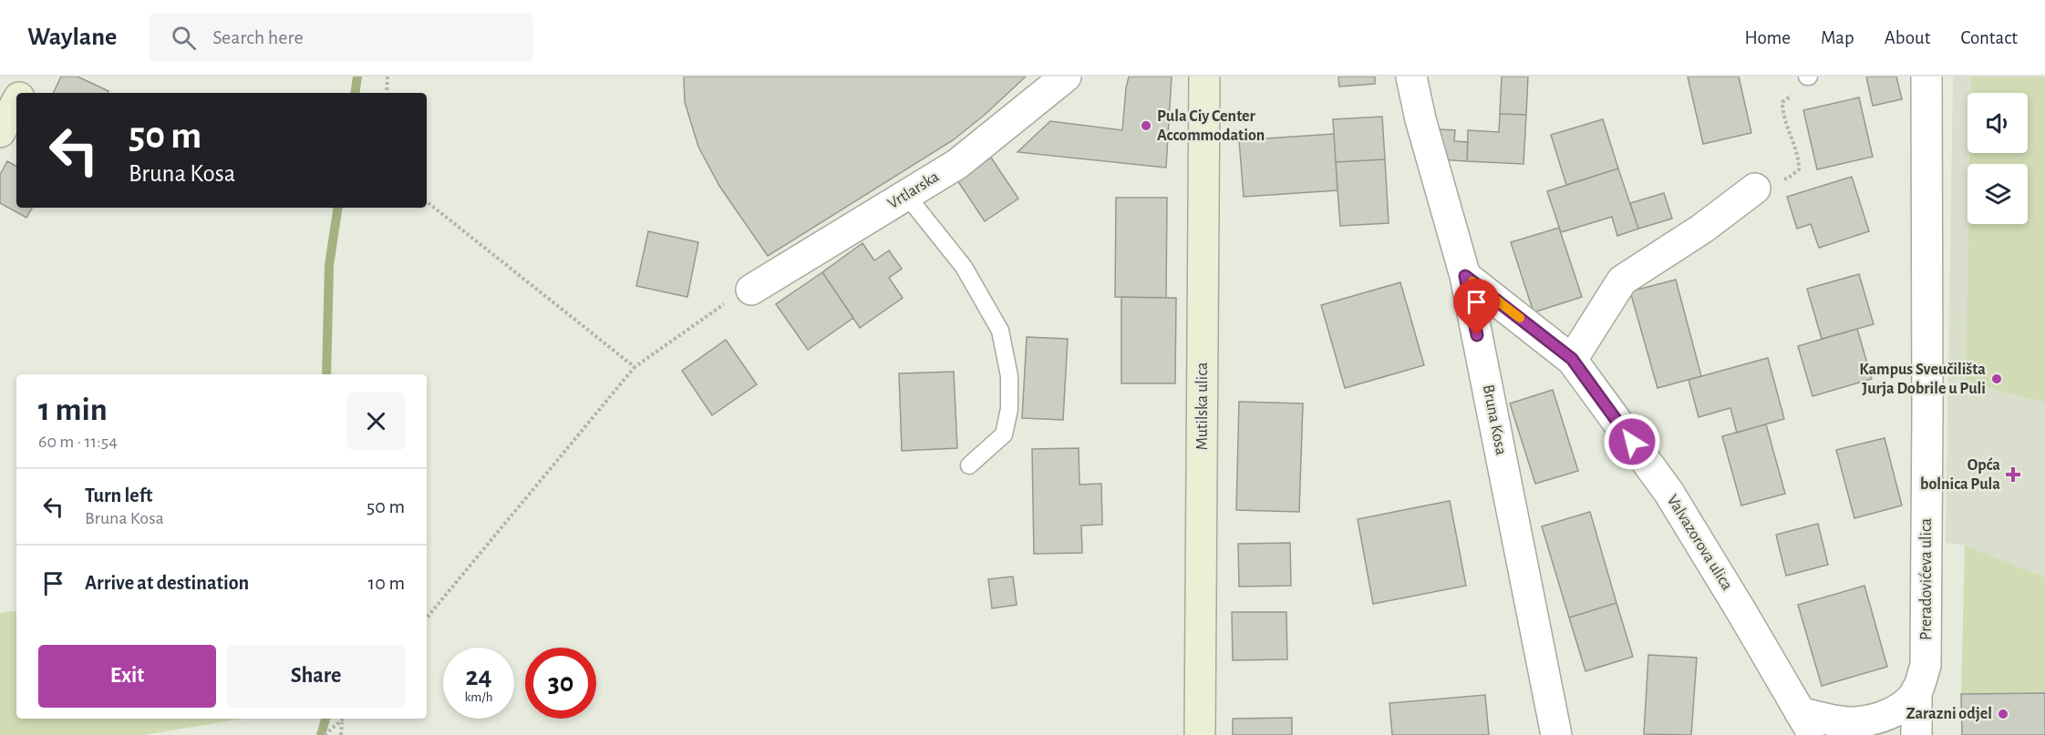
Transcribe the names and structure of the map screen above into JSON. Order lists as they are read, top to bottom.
{
  "streets": {
    "main road": ["Mutilska ulica"],
    "street": [
      "Vrtlarska",
      "Bruna Kosa",
      "Valvazorova ulica",
      "Preradovićeva ulica"
    ]
  },
  "crossings": [
    ["Bruna Kosa", "Valvazorova ulica"],
    ["Valvazorova ulica", "Preradovićeva ulica"]
  ],
  "places": {
    "other": ["Pula Ciy Center Accommodation", "Kampus Sveučilišta Jurja Dobrile u Puli", "Zarazni odjel"],
    "health": ["Opća bolnica Pula"]
  },
  "page": {
    "header": "Waylane",
    "search": "Search here",
    "nav": [
      "Home",
      "Map",
      "About",
      "Contact"
    ],
    "turn": ["50 m", "Bruna Kosa"],
    "heading": ["1 min", "60 m · 11:54"],
    "list": [
      {
        "name": "Turn left",
        "note": "Bruna Kosa",
        "value": "50 m"
      },
      {
        "name": "Arrive at destination",
        "value": "10 m"
      }
    ],
    "buttons": ["Exit", "Share"],
    "speed": "24 km/h",
    "limit": "30"
  }
}
